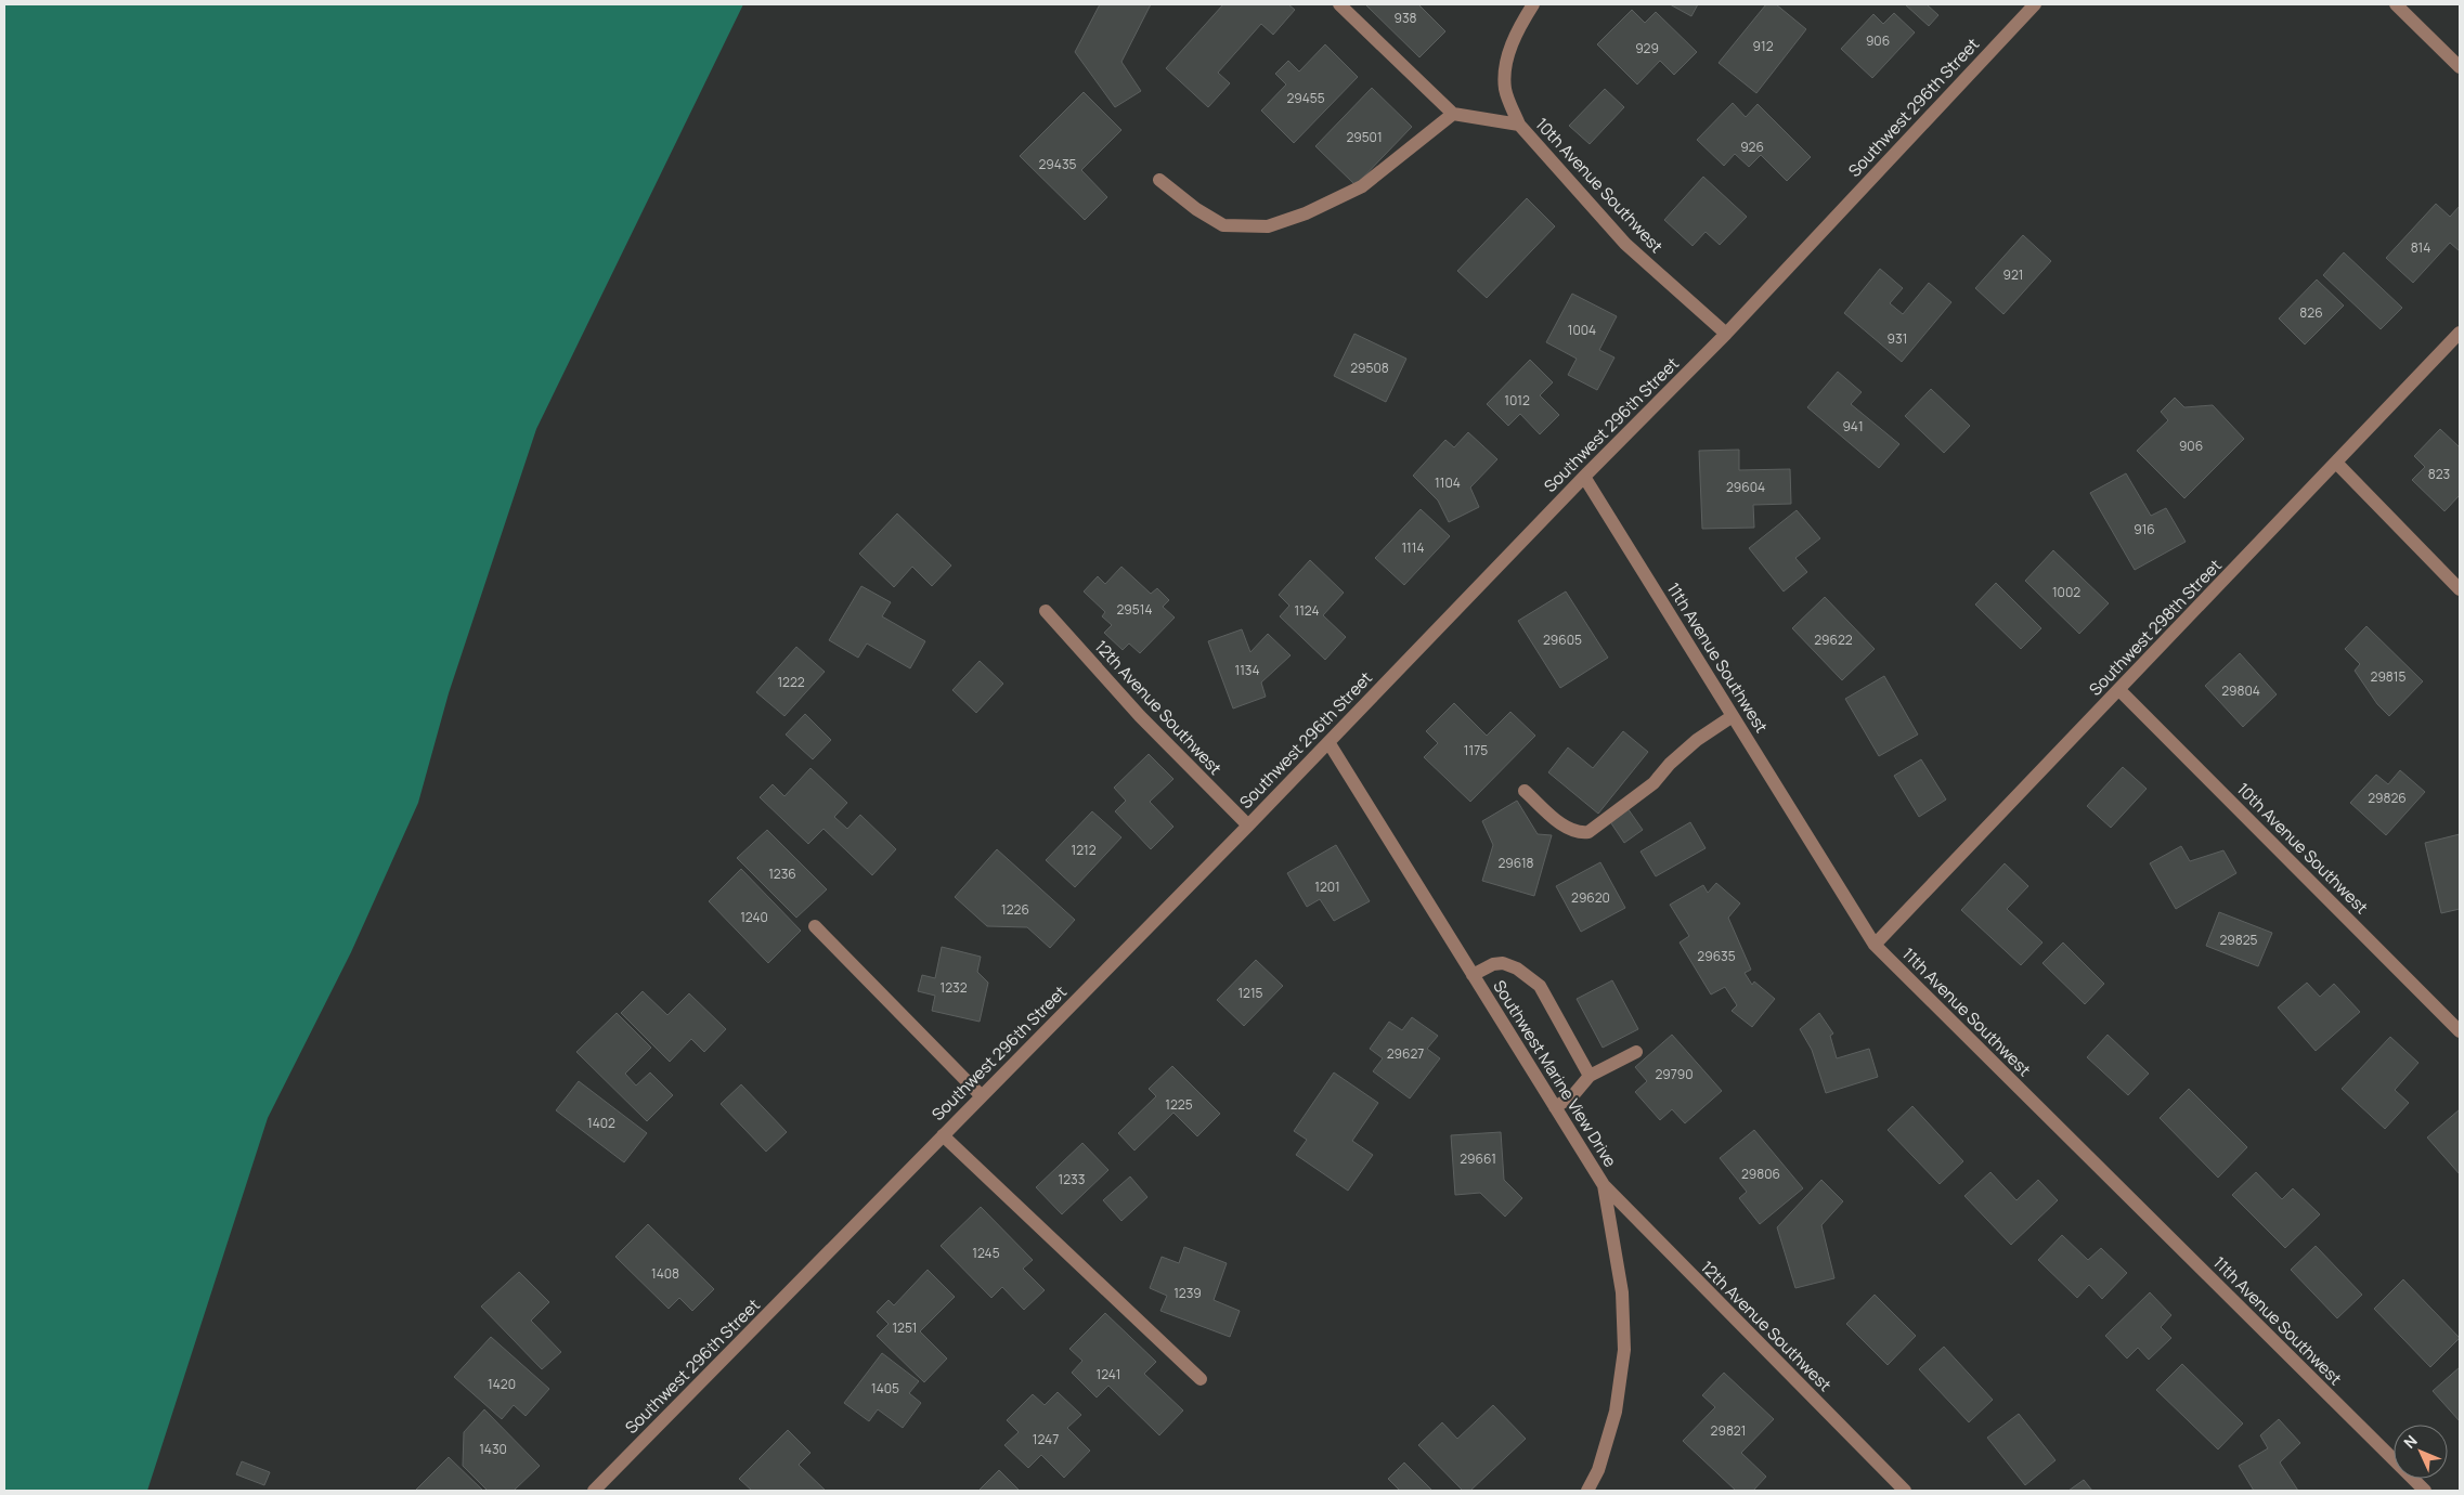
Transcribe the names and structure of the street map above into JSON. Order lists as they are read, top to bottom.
{
  "streets": {
    "street": [
      "Southwest 296th Street",
      "10th Avenue Southwest",
      "Southwest 298th Street",
      "11th Avenue Southwest",
      "12th Avenue Southwest",
      "Southwest Marine View Drive"
    ]
  },
  "crossings": [
    ["Southwest 296th Street", "10th Avenue Southwest"],
    ["Southwest 296th Street", "11th Avenue Southwest"],
    ["Southwest 296th Street", "12th Avenue Southwest"],
    ["Southwest 296th Street", "Southwest Marine View Drive"],
    ["10th Avenue Southwest", "Southwest 298th Street"],
    ["Southwest 298th Street", "11th Avenue Southwest"],
    ["12th Avenue Southwest", "Southwest Marine View Drive"]
  ],
  "house_numbers": [
    "938",
    "906",
    "912",
    "929",
    "29455",
    "29501",
    "926",
    "29435",
    "814",
    "921",
    "826",
    "1004",
    "931",
    "29508",
    "1012",
    "941",
    "906",
    "823",
    "1104",
    "29604",
    "916",
    "1114",
    "1002",
    "29514",
    "1124",
    "29605",
    "29622",
    "1134",
    "29815",
    "1222",
    "29804",
    "1175",
    "29826",
    "1212",
    "29618",
    "1236",
    "1201",
    "29620",
    "1226",
    "1240",
    "29825",
    "29635",
    "1232",
    "1215",
    "29627",
    "29790",
    "1225",
    "1402",
    "29661",
    "29806",
    "1233",
    "1245",
    "1408",
    "1239",
    "1251",
    "1241",
    "1420",
    "1405",
    "29821",
    "1247",
    "1430"
  ],
  "north": "top left"
}
